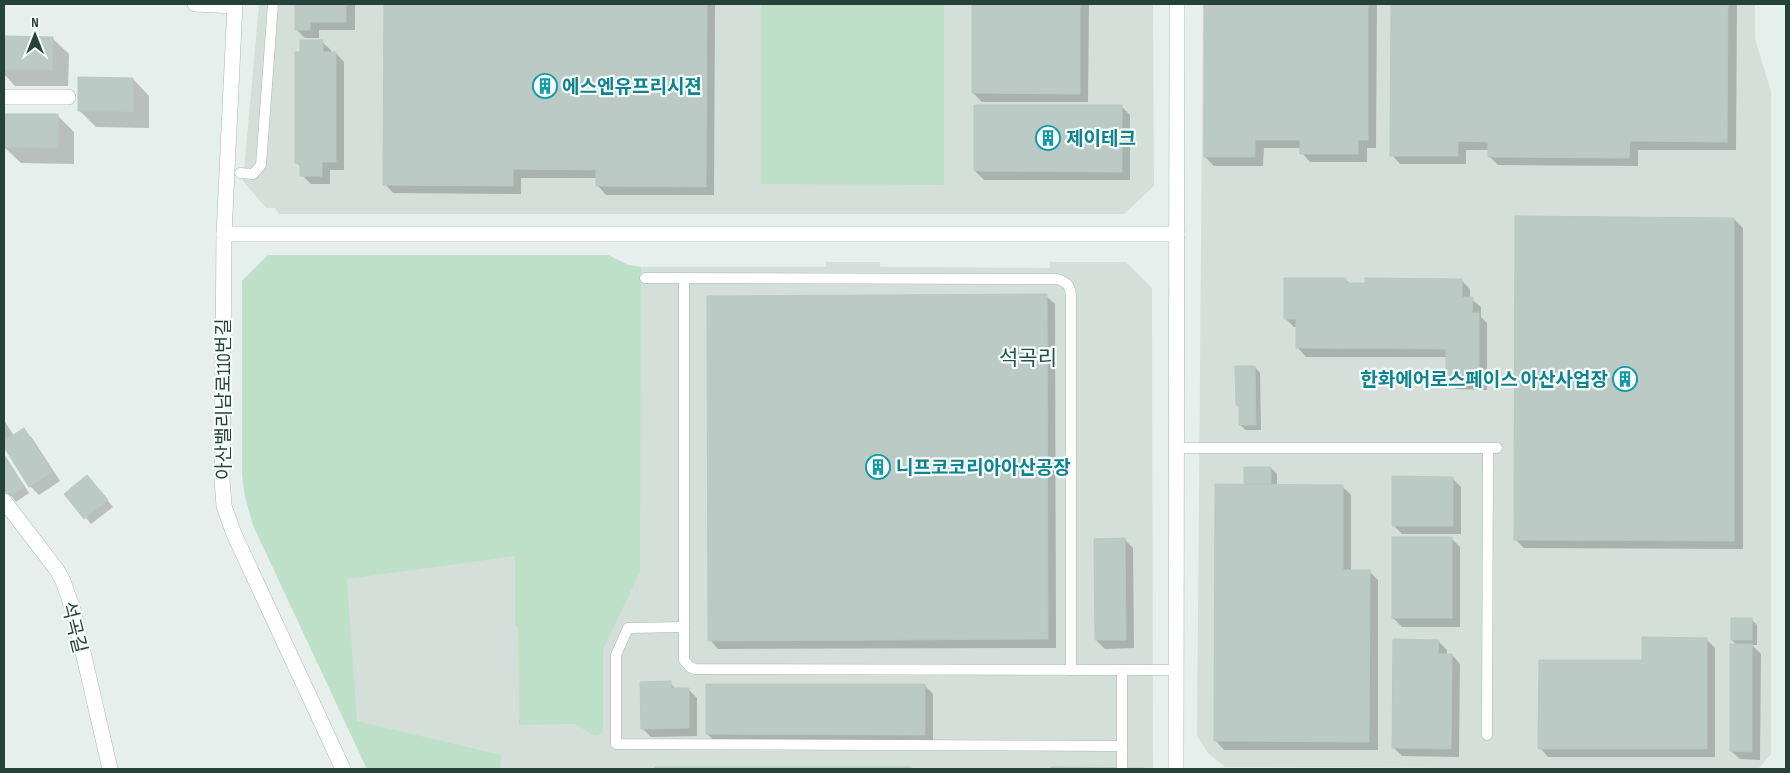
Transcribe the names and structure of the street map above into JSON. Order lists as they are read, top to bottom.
{
  "streets": {
    "street": ["아산밸리남로110번길", "석곡길"]
  },
  "districts": ["석곡리"],
  "places": {
    "building": [
      "에스엔유프리시젼",
      "제이테크",
      "한화에어로스페이스 아산사업장",
      "니프코코리아아산공장"
    ]
  },
  "north": "top"
}
